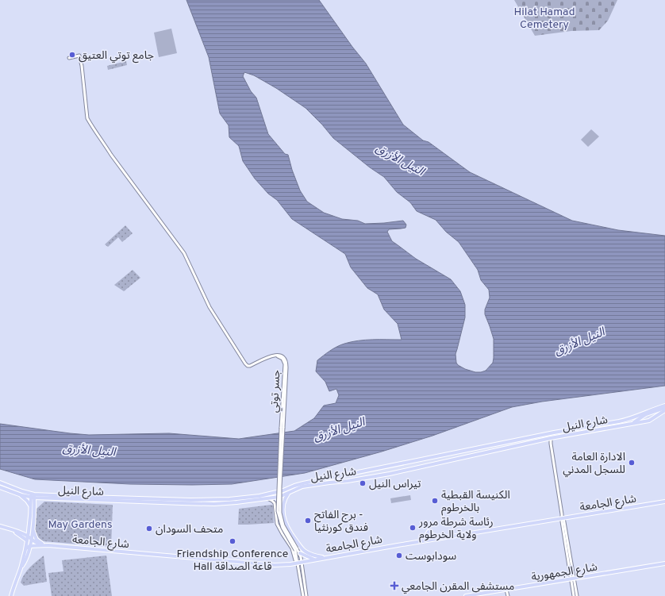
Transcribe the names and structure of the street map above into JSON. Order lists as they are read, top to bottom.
{
  "streets": {
    "main road": ["شارع النيل", "شارع الجامعة", "شارع الجمهورية"],
    "street": ["جسر توتي"]
  },
  "water": ["النيل الأزرق"],
  "parks": ["Hilat Hamad Cemetery", "May Gardens"],
  "places": {
    "other": [
      "جامع توتي العتيق",
      "الادارة العامة للسجل المدني",
      "تيراس النيل",
      "الكنيسة القبطية بالخرطوم",
      "برج الفاتح - فندق كورنثيا",
      "رئاسة شرطة مرور ولاية الخرطوم",
      "متحف السودان",
      "Friendship Conference Hall قاعة الصداقة",
      "سودابوست"
    ],
    "health": ["مستشفى المقرن الجامعي"]
  }
}
